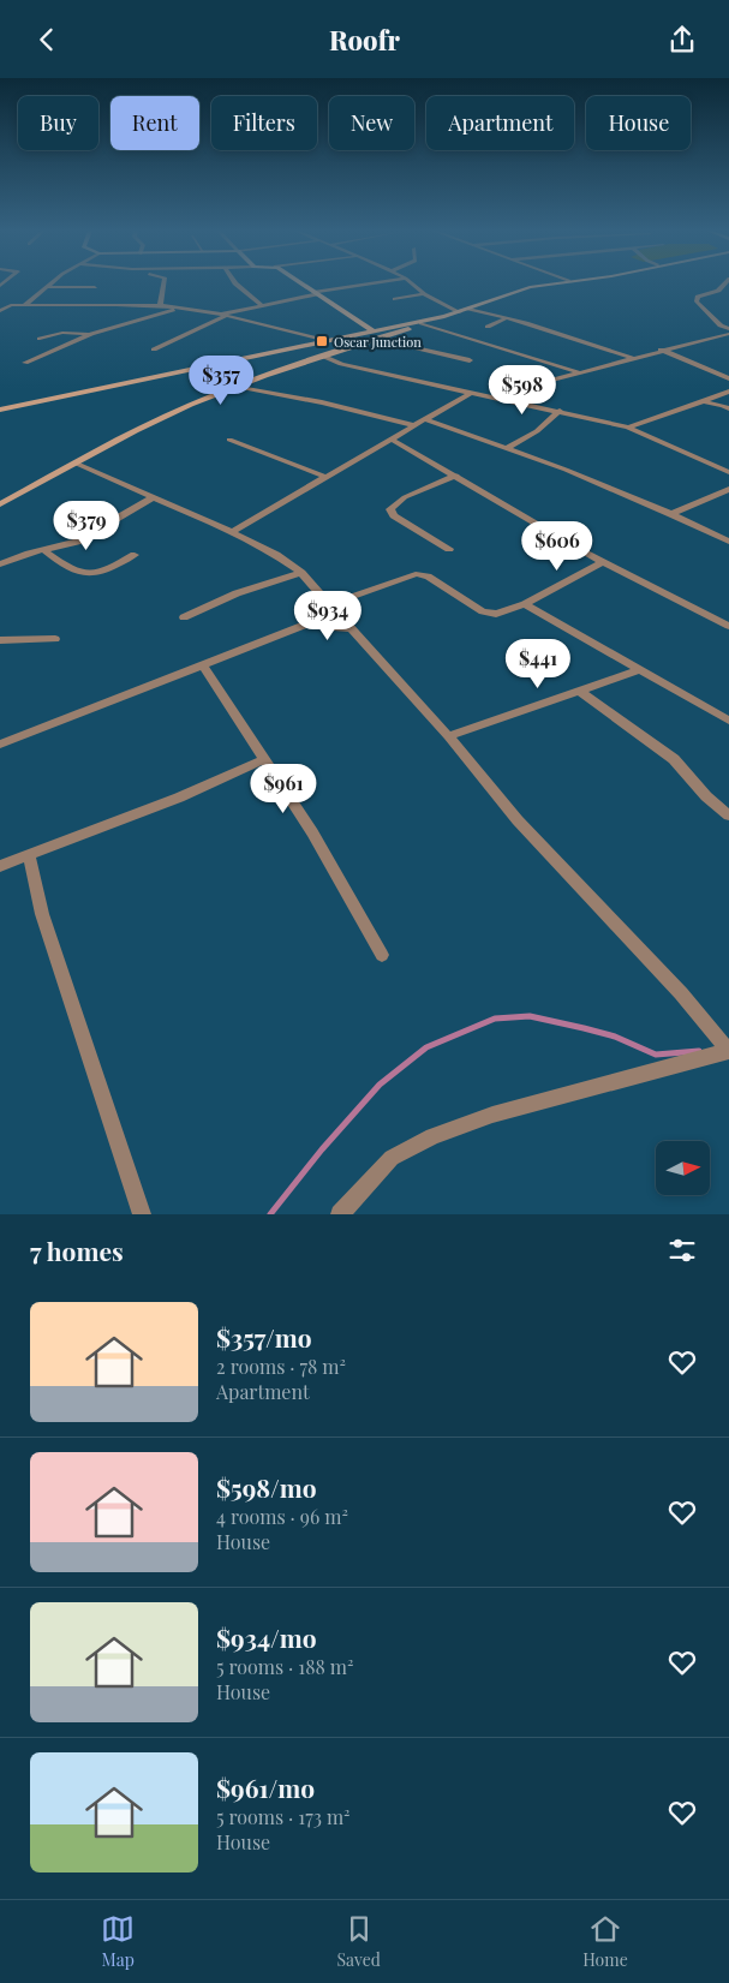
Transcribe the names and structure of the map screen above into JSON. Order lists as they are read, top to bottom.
{
  "places": {
    "transit": ["Oscar Junction"]
  },
  "north": "right",
  "page": {
    "header": "Roofr",
    "chip": [
      "Buy",
      "Rent",
      "Filters",
      "New",
      "Apartment",
      "House"
    ],
    "price": [
      "$357",
      "$598",
      "$379",
      "$606",
      "$934",
      "$441",
      "$961"
    ],
    "heading": "7 homes",
    "list": [
      {
        "name": "$357/mo",
        "note": "2 rooms · 78 m² · Apartment"
      },
      {
        "name": "$598/mo",
        "note": "4 rooms · 96 m² · House"
      },
      {
        "name": "$934/mo",
        "note": "5 rooms · 188 m² · House"
      },
      {
        "name": "$961/mo",
        "note": "5 rooms · 173 m² · House"
      }
    ],
    "tabs": ["Map", "Saved", "Home"]
  }
}
